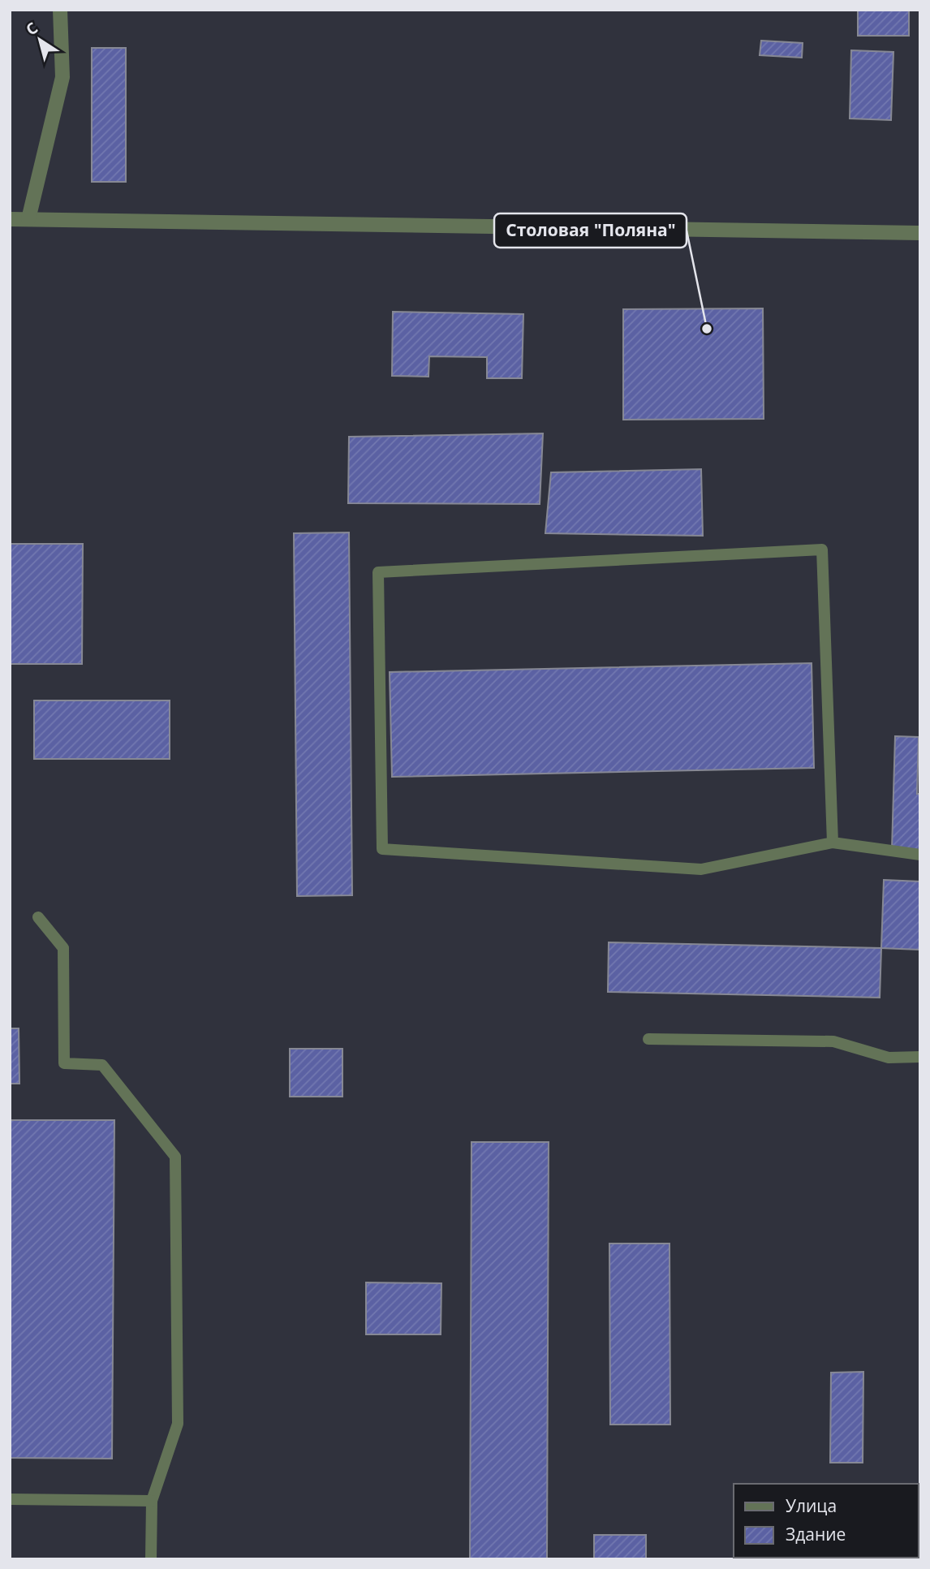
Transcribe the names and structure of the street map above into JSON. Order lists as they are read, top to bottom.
{
  "places": ["Столовая \"Поляна\""],
  "legend": ["Улица", "Здание"],
  "north": "top left"
}
